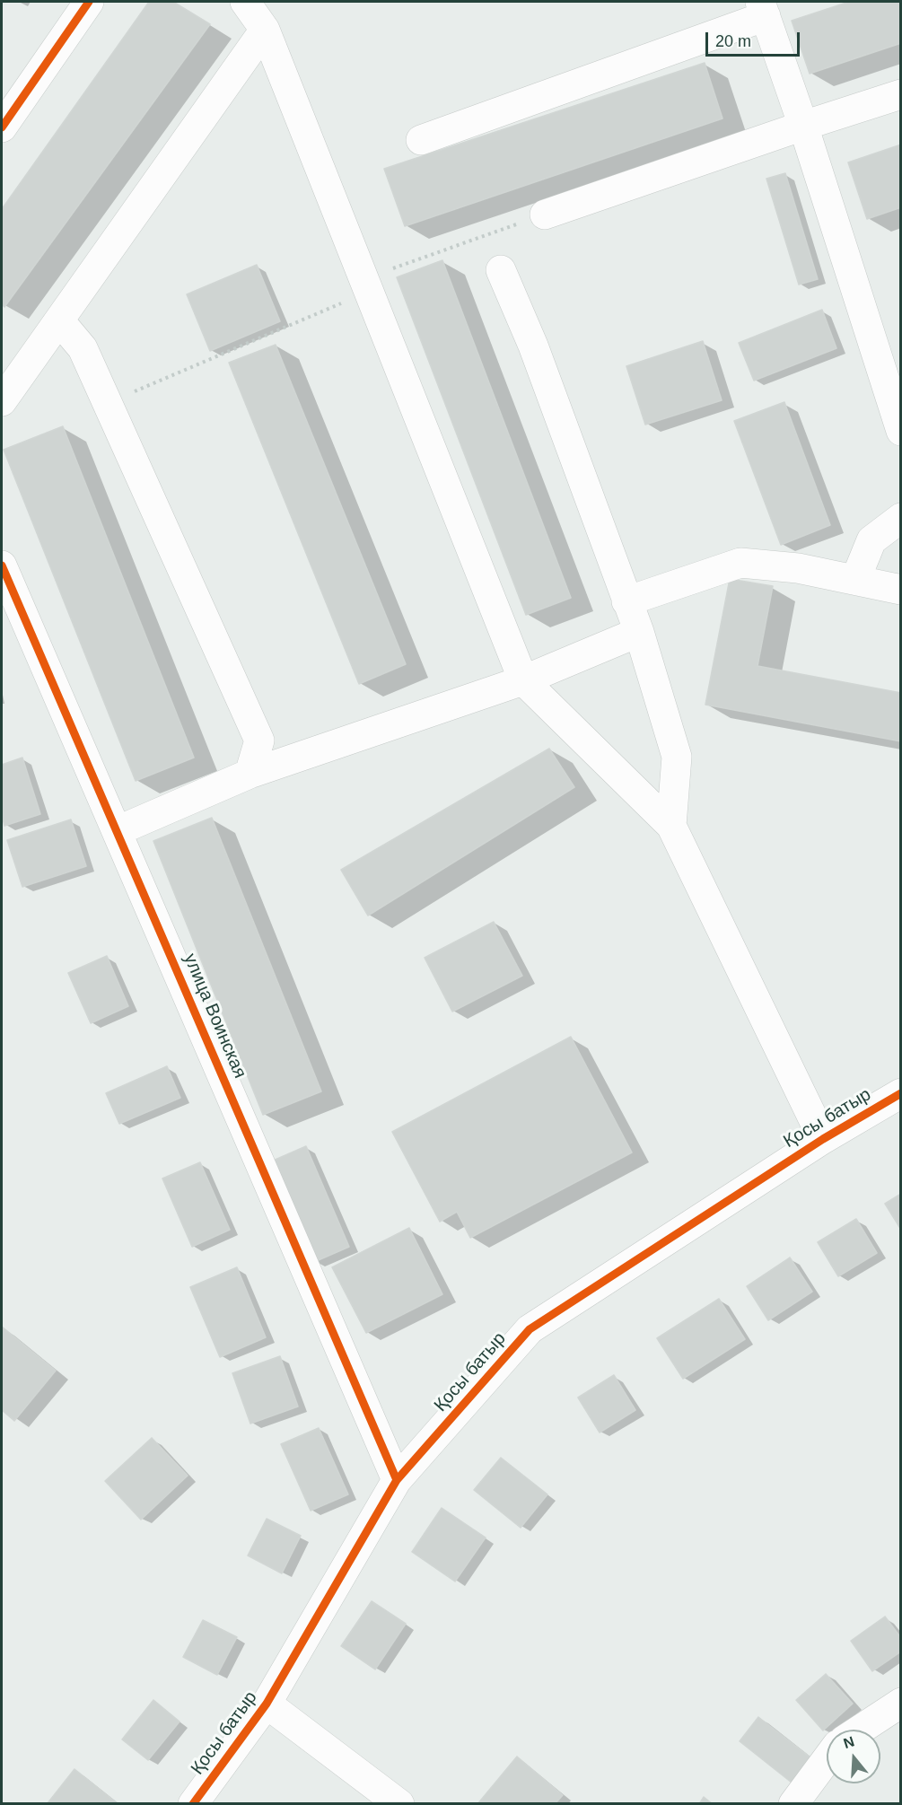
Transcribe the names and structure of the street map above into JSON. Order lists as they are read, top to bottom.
{
  "streets": {
    "street": ["улица Воинская", "Қосы батыр"]
  },
  "crossings": [
    ["улица Воинская", "Қосы батыр"]
  ],
  "scale_bar": "20 m",
  "north": "top"
}
